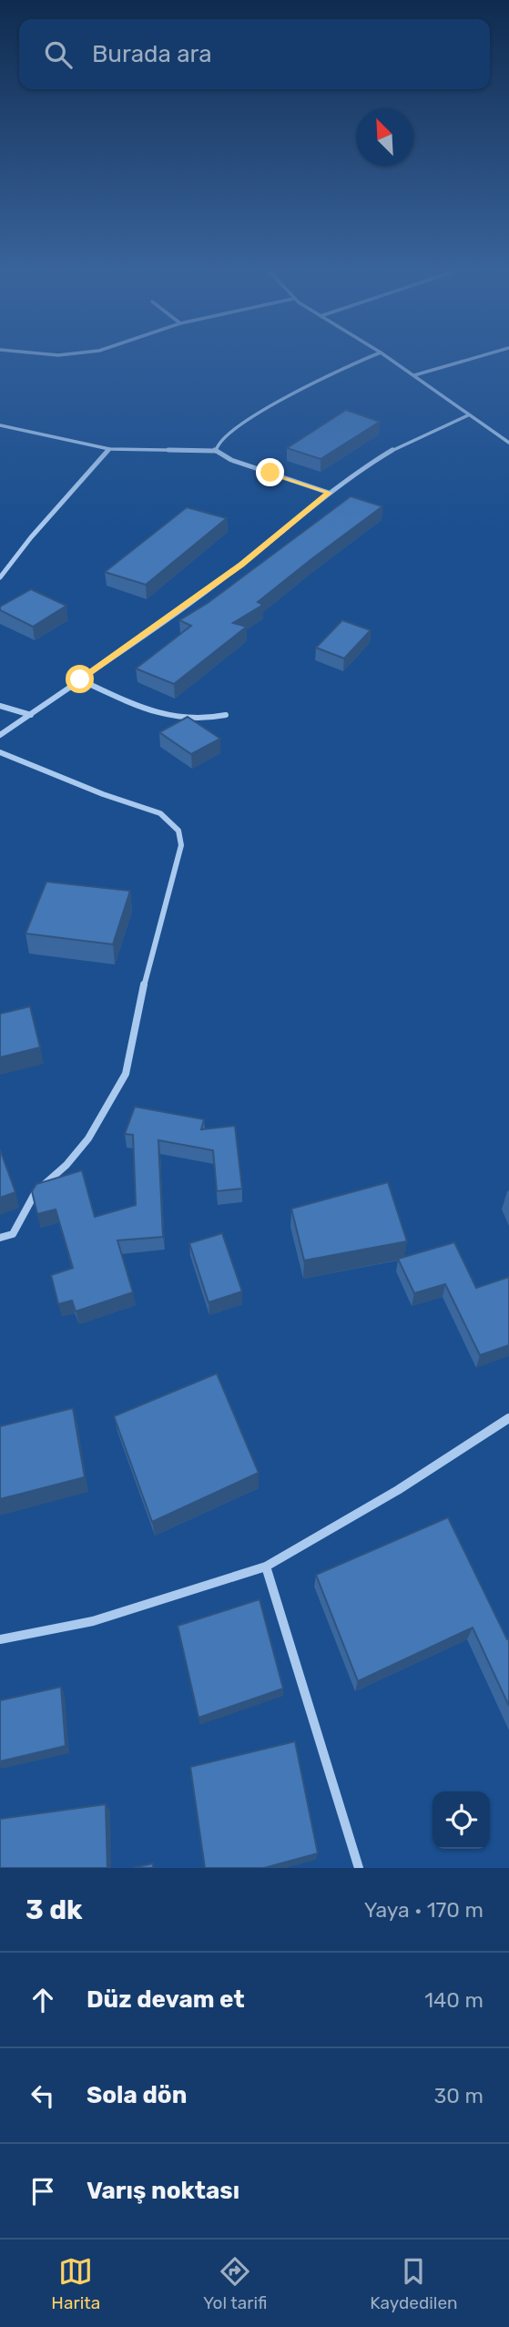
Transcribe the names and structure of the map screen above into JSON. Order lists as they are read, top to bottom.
{
  "north": "top left",
  "page": {
    "search": "Burada ara",
    "heading": ["3 dk", "Yaya · 170 m"],
    "list": [
      ["Düz devam et", "140 m"],
      ["Sola dön", "30 m"],
      "Varış noktası"
    ],
    "nav": ["Harita", "Yol tarifi", "Kaydedilen"]
  }
}
